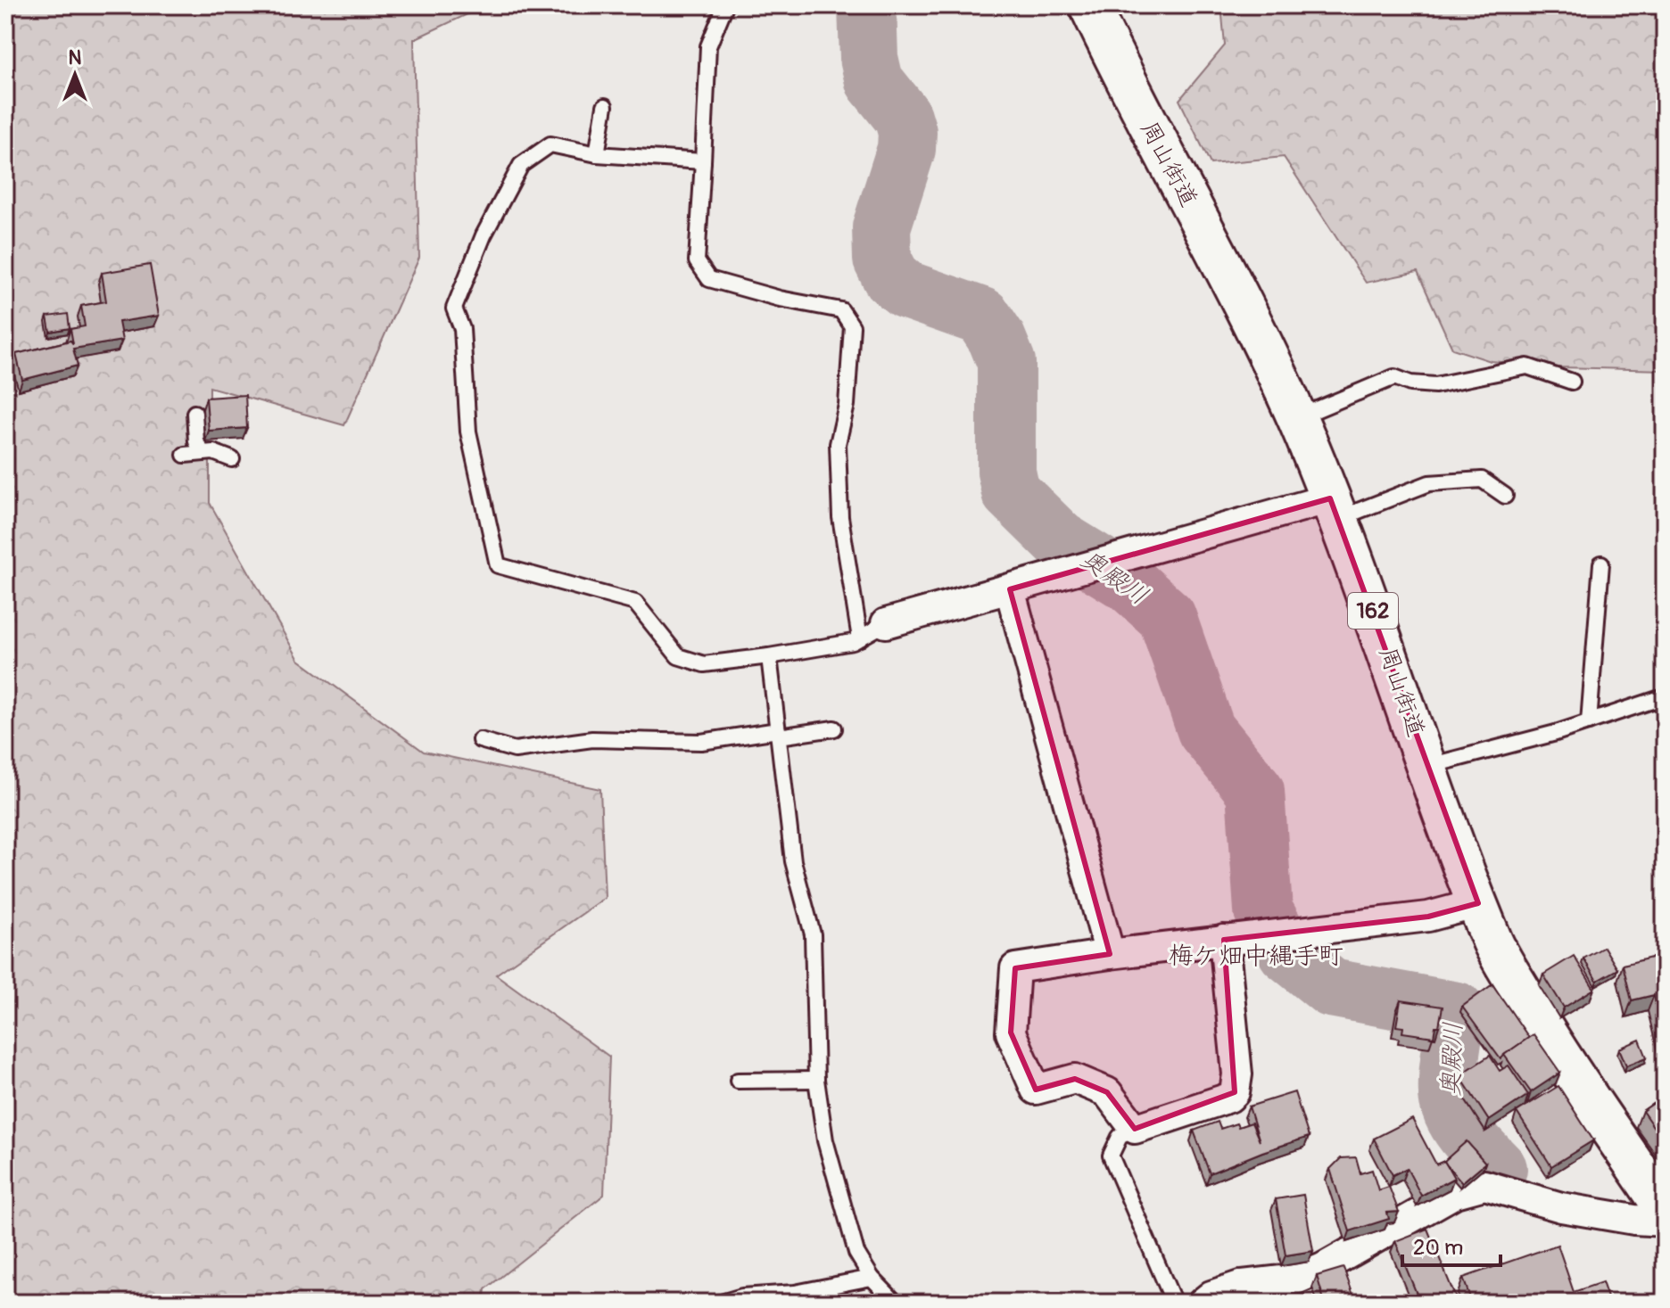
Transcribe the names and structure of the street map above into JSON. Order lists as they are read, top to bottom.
{
  "streets": {
    "highway": ["周山街道", "162"]
  },
  "districts": ["梅ケ畑中縄手町"],
  "water": ["奥殿川"],
  "scale_bar": "20 m",
  "north": "top"
}
